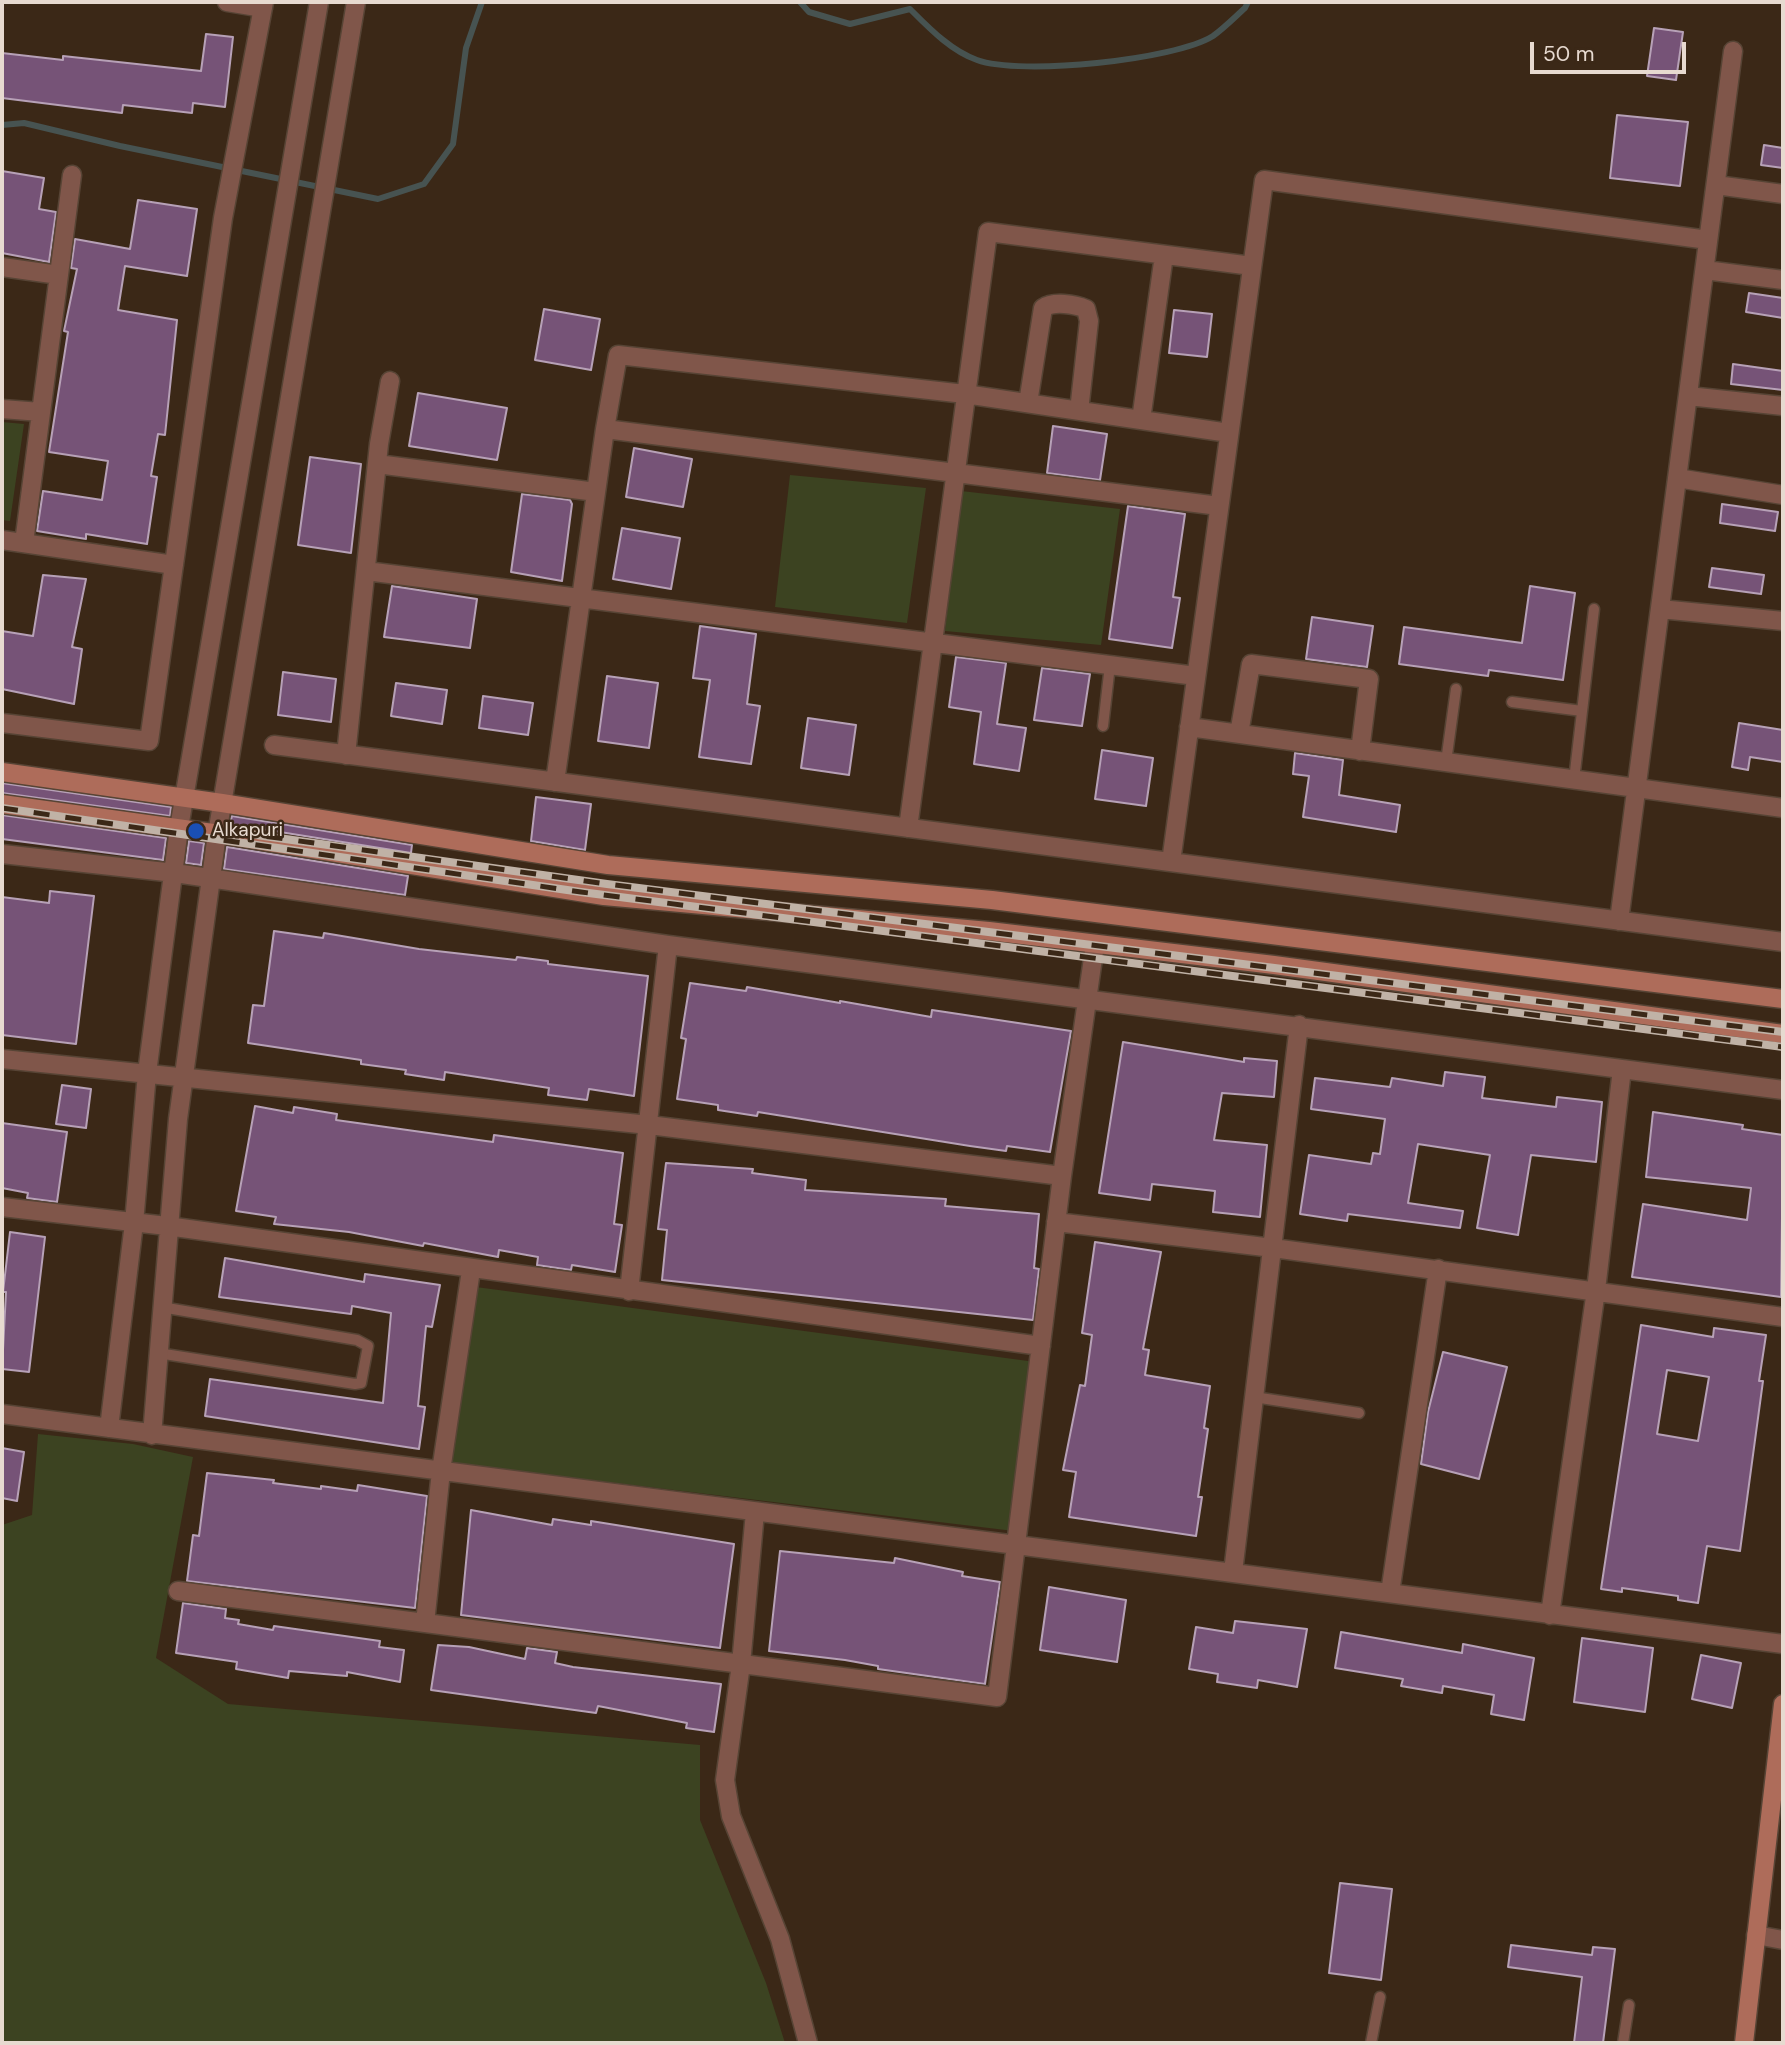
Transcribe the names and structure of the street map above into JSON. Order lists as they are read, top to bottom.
{
  "places": ["Alkapuri"],
  "scale_bar": "50 m"
}
